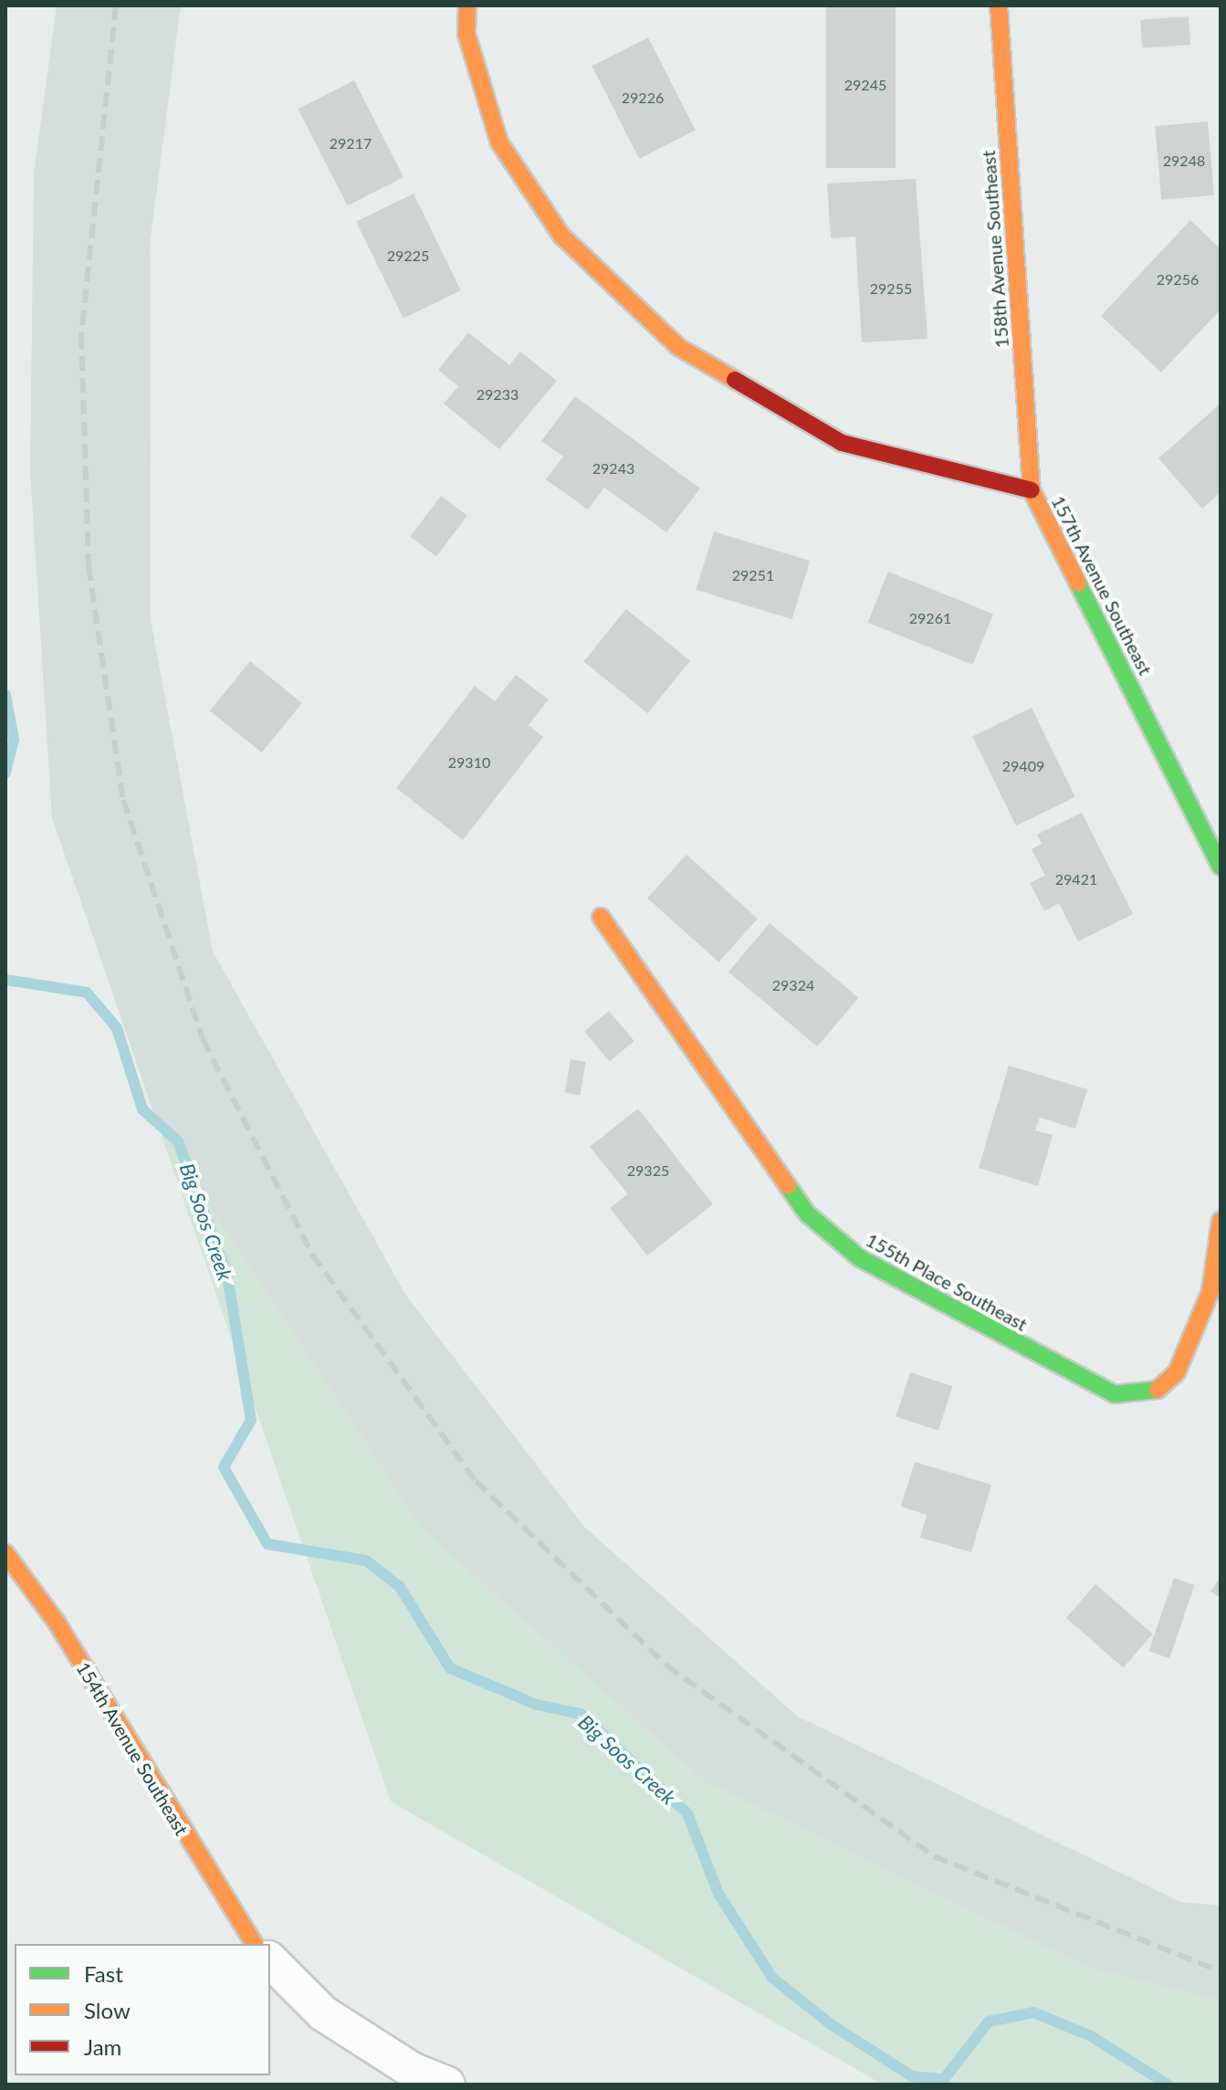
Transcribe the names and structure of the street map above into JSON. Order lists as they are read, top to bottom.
{
  "streets": {
    "street": [
      "158th Avenue Southeast",
      "157th Avenue Southeast",
      "155th Place Southeast",
      "154th Avenue Southeast"
    ]
  },
  "crossings": [
    ["158th Avenue Southeast", "157th Avenue Southeast"]
  ],
  "water": ["Big Soos Creek"],
  "house_numbers": [
    "29245",
    "29226",
    "29217",
    "29248",
    "29225",
    "29256",
    "29255",
    "29233",
    "29243",
    "29251",
    "29261",
    "29310",
    "29409",
    "29421",
    "29324",
    "29325"
  ],
  "legend": ["Fast", "Slow", "Jam"]
}
